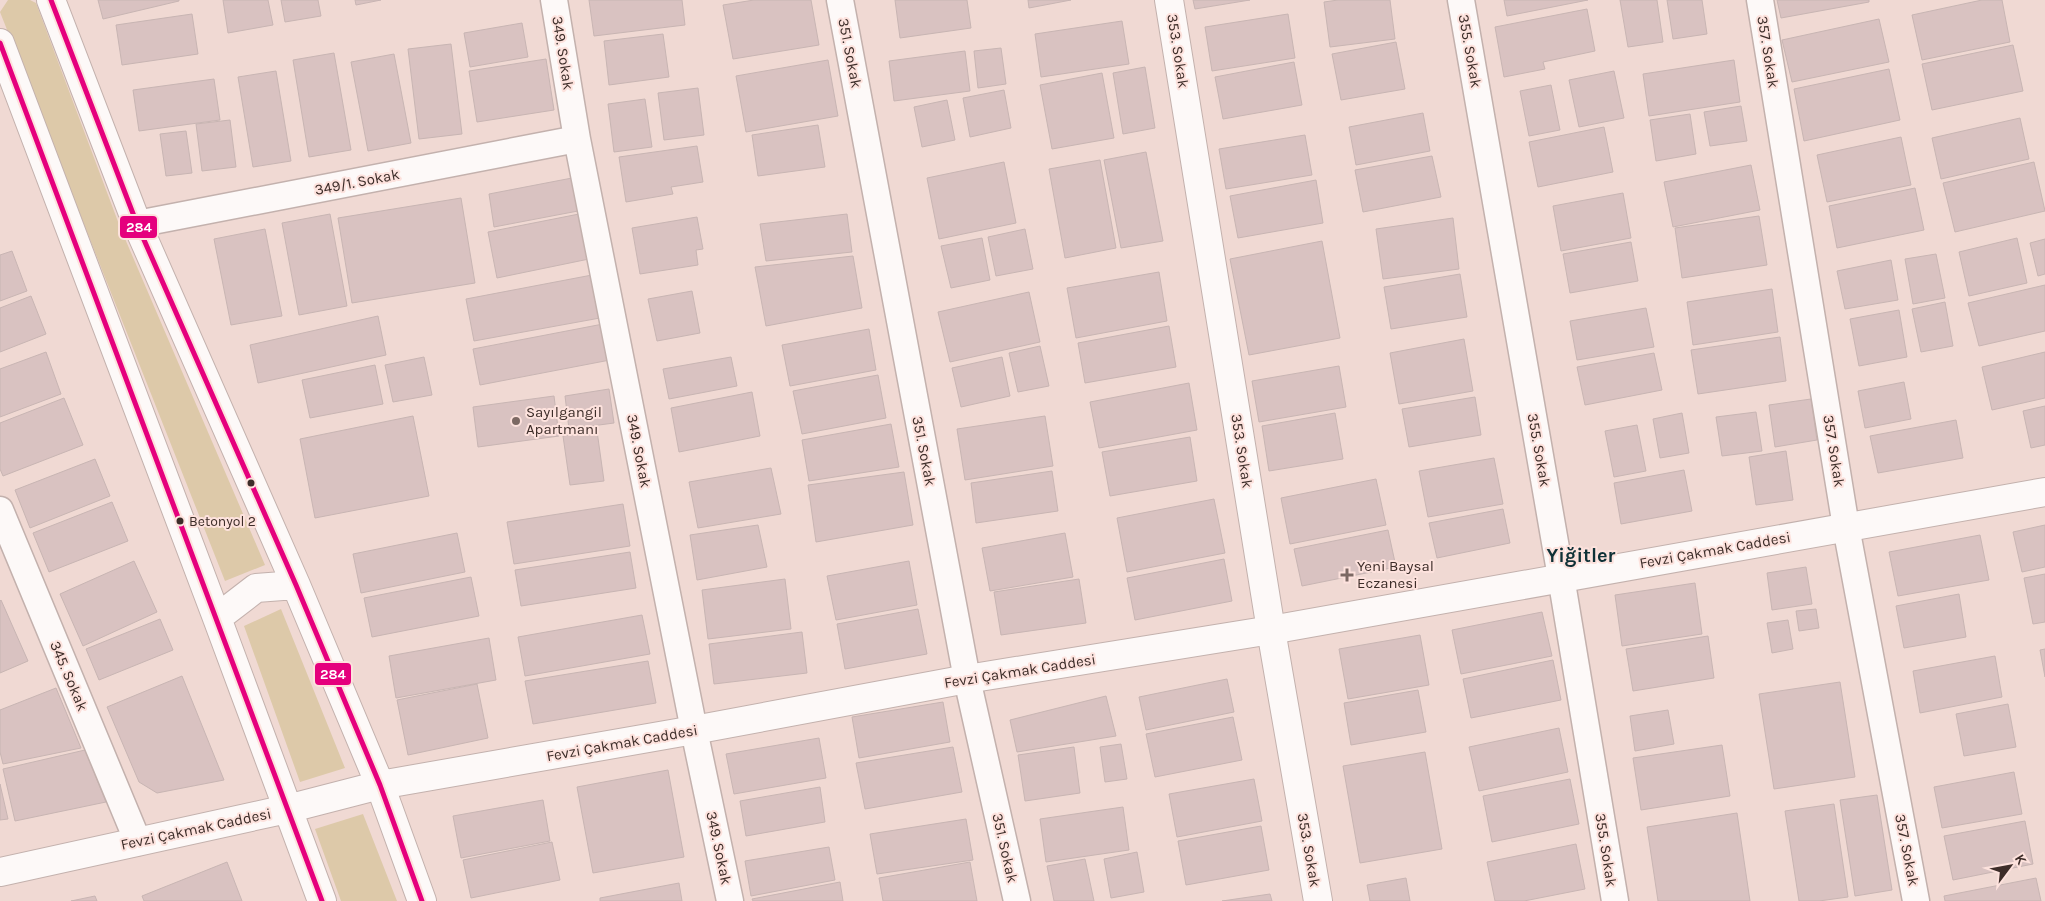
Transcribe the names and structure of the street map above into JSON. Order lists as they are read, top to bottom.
{
  "streets": {
    "main road": ["353. Sokak", "Fevzi Çakmak Caddesi"],
    "street": [
      "355. Sokak",
      "357. Sokak",
      "349. Sokak",
      "351. Sokak",
      "349/1. Sokak",
      "345. Sokak"
    ]
  },
  "crossings": [
    ["353. Sokak", "Fevzi Çakmak Caddesi"],
    ["355. Sokak", "Fevzi Çakmak Caddesi"],
    ["357. Sokak", "Fevzi Çakmak Caddesi"],
    ["349. Sokak", "349/1. Sokak"],
    ["349. Sokak", "Fevzi Çakmak Caddesi"],
    ["351. Sokak", "Fevzi Çakmak Caddesi"],
    ["Fevzi Çakmak Caddesi", "345. Sokak"]
  ],
  "districts": ["Yiğitler"],
  "places": {
    "other": ["Sayılgangil Apartmanı", "Betonyol 2"],
    "health": ["Yeni Baysal Eczanesi"]
  },
  "lines": ["transit line 284"],
  "north": "top right"
}
